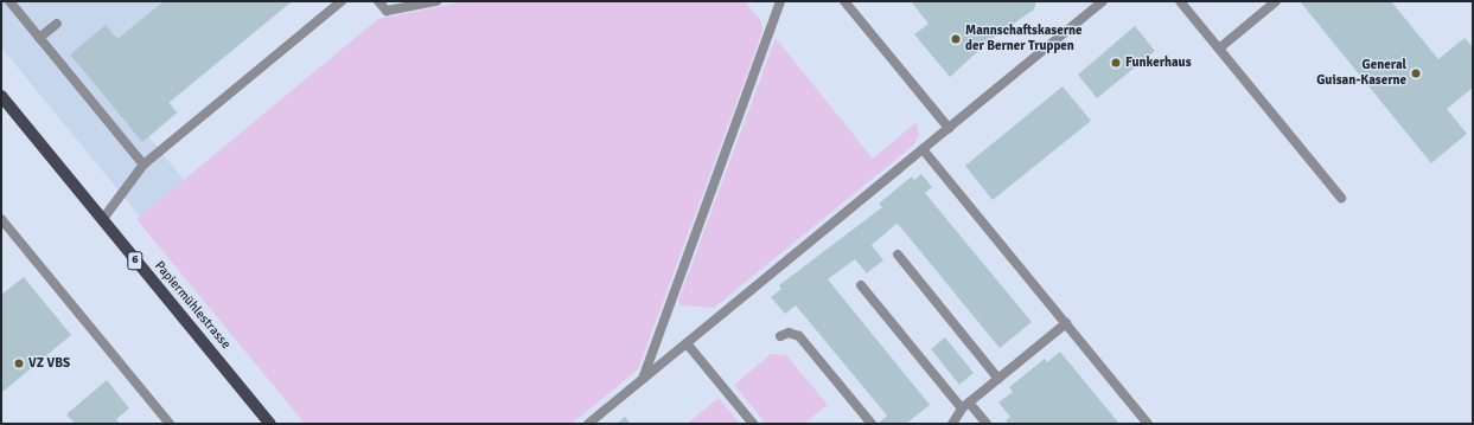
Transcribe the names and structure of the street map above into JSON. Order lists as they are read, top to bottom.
{
  "streets": {
    "main road": ["6", "Papiermühlestrasse"]
  },
  "places": [
    "Mannschaftskaserne der Berner Truppen",
    "Funkerhaus",
    "General Guisan-Kaserne",
    "VZ VBS"
  ]
}
